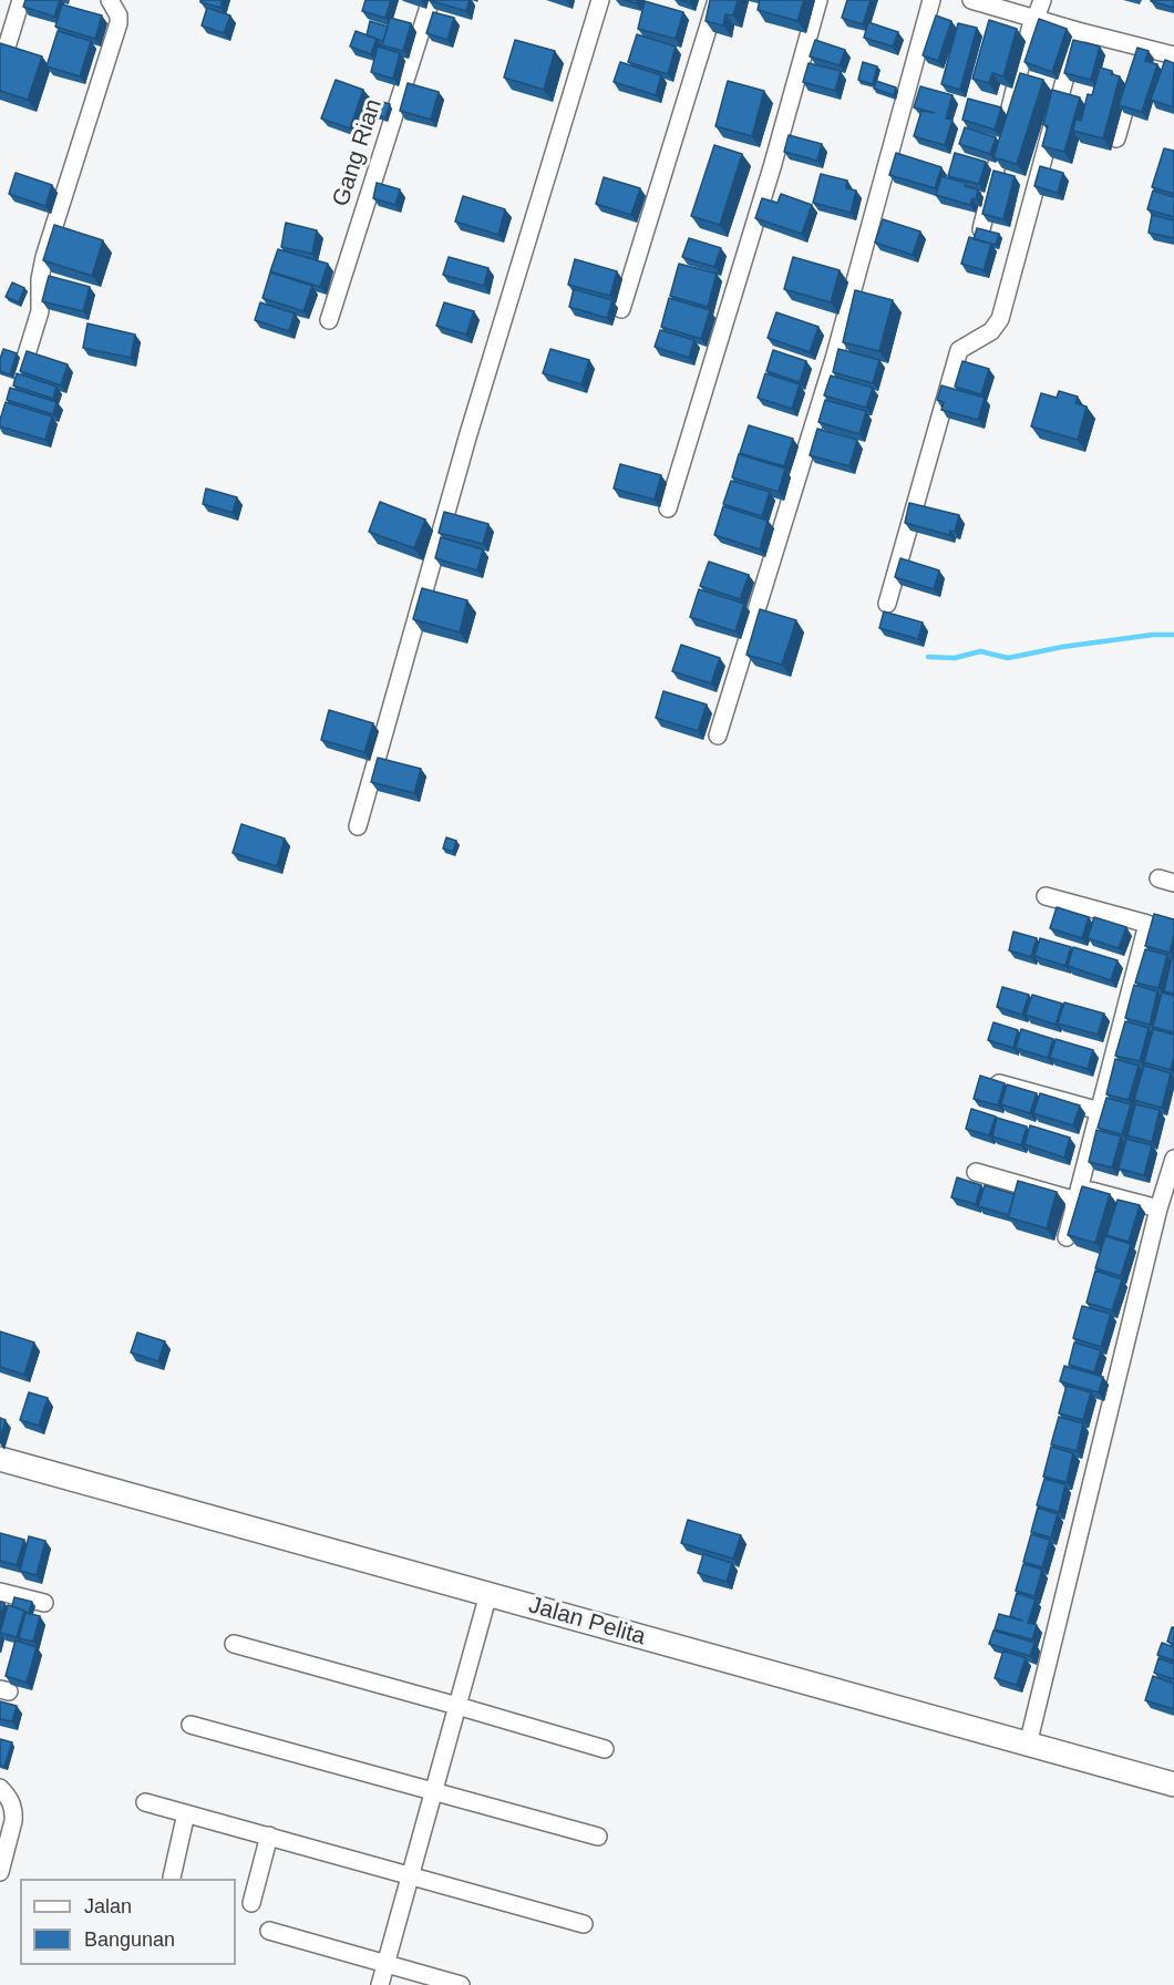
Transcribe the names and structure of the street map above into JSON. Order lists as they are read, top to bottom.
{
  "streets": {
    "street": ["Gang Rian", "Jalan Pelita"]
  },
  "legend": ["Jalan", "Bangunan"]
}
